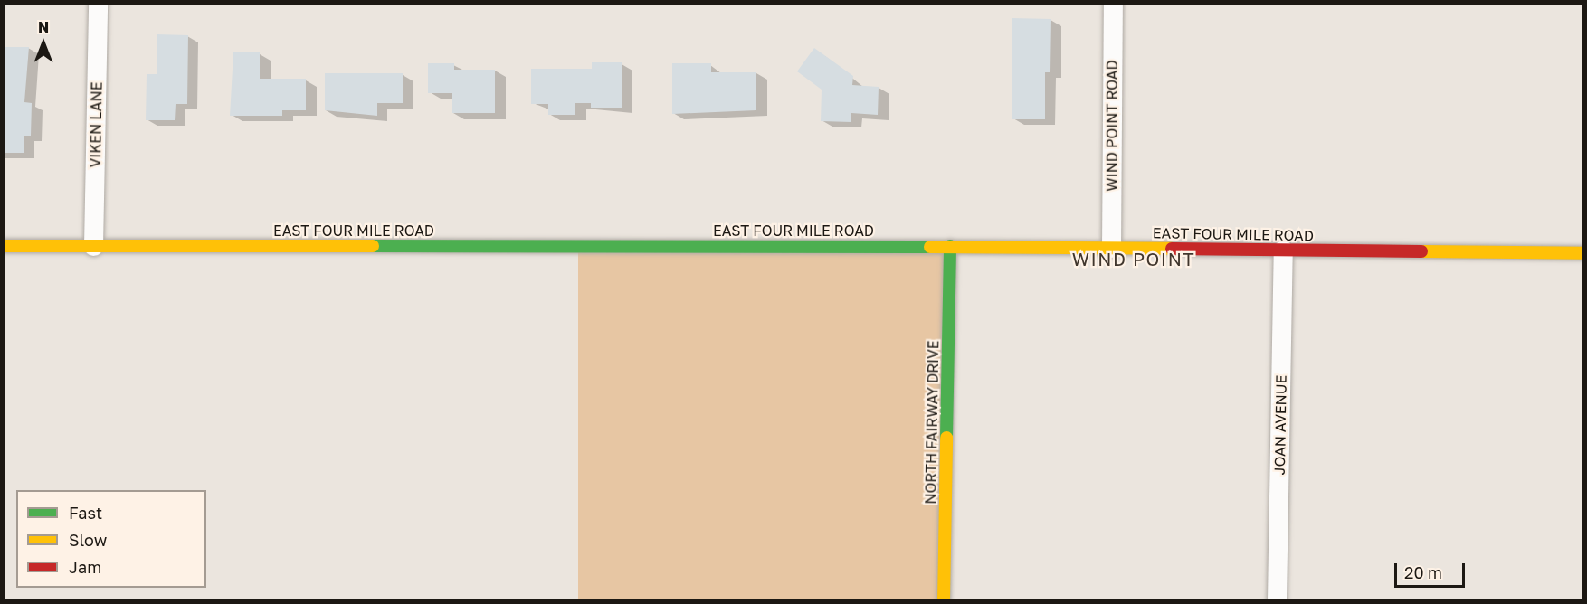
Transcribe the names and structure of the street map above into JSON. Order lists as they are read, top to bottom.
{
  "streets": {
    "street": [
      "VIKEN LANE",
      "WIND POINT ROAD",
      "EAST FOUR MILE ROAD",
      "NORTH FAIRWAY DRIVE",
      "JOAN AVENUE"
    ]
  },
  "crossings": [
    ["VIKEN LANE", "EAST FOUR MILE ROAD"],
    ["WIND POINT ROAD", "EAST FOUR MILE ROAD"],
    ["EAST FOUR MILE ROAD", "NORTH FAIRWAY DRIVE"],
    ["EAST FOUR MILE ROAD", "JOAN AVENUE"]
  ],
  "districts": ["WIND POINT"],
  "legend": ["Fast", "Slow", "Jam"],
  "scale_bar": "20 m",
  "north": "top"
}
